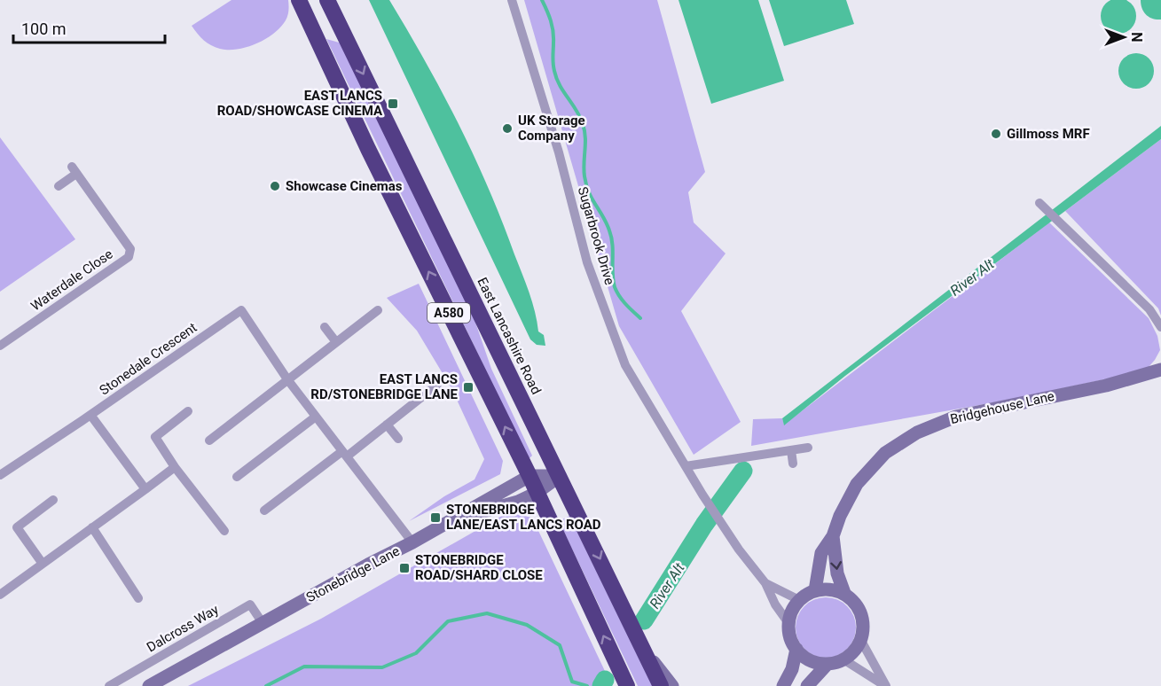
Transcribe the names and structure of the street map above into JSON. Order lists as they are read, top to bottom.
{
  "streets": {
    "highway": ["A580", "East Lancashire Road"],
    "street": [
      "Sugarbrook Drive",
      "Waterdale Close",
      "Stonedale Crescent",
      "Bridgehouse Lane",
      "Stonebridge Lane",
      "Dalcross Way"
    ]
  },
  "crossings": [
    ["A580", "Stonebridge Lane"],
    ["East Lancashire Road", "Stonebridge Lane"],
    ["Stonedale Crescent", "Stonebridge Lane"],
    ["Stonebridge Lane", "Dalcross Way"]
  ],
  "water": ["River Alt"],
  "places": {
    "transit": [
      "EAST LANCS ROAD/SHOWCASE CINEMA",
      "EAST LANCS RD/STONEBRIDGE LANE",
      "STONEBRIDGE LANE/EAST LANCS ROAD",
      "STONEBRIDGE ROAD/SHARD CLOSE"
    ],
    "other": ["UK Storage Company", "Gillmoss MRF", "Showcase Cinemas"]
  },
  "scale_bar": "100 m",
  "north": "right"
}
